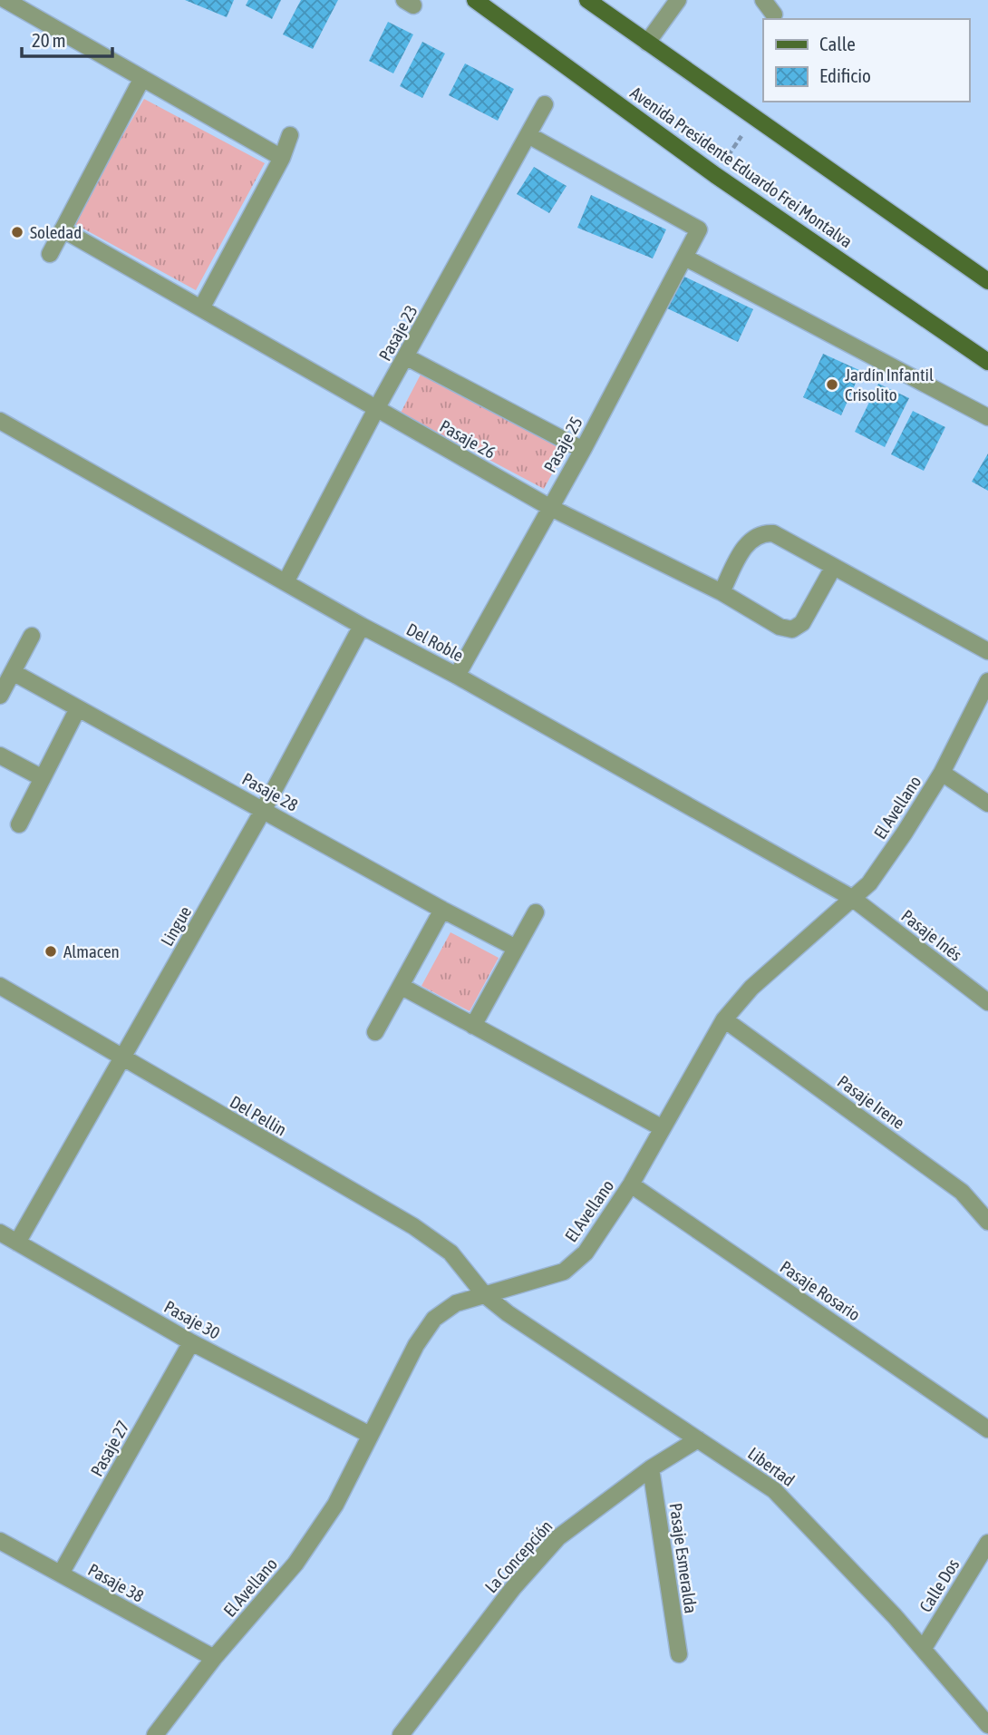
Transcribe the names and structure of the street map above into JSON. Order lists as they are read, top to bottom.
{
  "streets": {
    "main road": ["Avenida Presidente Eduardo Frei Montalva"],
    "street": [
      "Pasaje 23",
      "Pasaje 26",
      "Pasaje 25",
      "Del Roble",
      "Pasaje 28",
      "El Avellano",
      "Lingue",
      "Pasaje Inés",
      "Pasaje Irene",
      "Del Pellin",
      "Pasaje Rosario",
      "Pasaje 30",
      "Pasaje 27",
      "Libertad",
      "La Concepción",
      "Pasaje Esmeralda",
      "Pasaje 38",
      "Calle Dos"
    ]
  },
  "crossings": [
    ["Pasaje 23", "Pasaje 26"],
    ["Pasaje 23", "Pasaje 25"],
    ["Pasaje 23", "Del Roble"],
    ["Pasaje 26", "Pasaje 25"],
    ["Pasaje 25", "Del Roble"],
    ["Del Roble", "El Avellano"],
    ["Del Roble", "Lingue"],
    ["Del Roble", "Pasaje Inés"],
    ["Pasaje 28", "Lingue"],
    ["El Avellano", "Pasaje Inés"],
    ["El Avellano", "Pasaje Irene"],
    ["El Avellano", "Del Pellin"],
    ["El Avellano", "Pasaje Rosario"],
    ["El Avellano", "Pasaje 30"],
    ["El Avellano", "Libertad"],
    ["El Avellano", "Pasaje 38"],
    ["Lingue", "Del Pellin"],
    ["Lingue", "Pasaje 30"],
    ["Del Pellin", "Libertad"],
    ["Pasaje 30", "Pasaje 27"],
    ["Pasaje 27", "Pasaje 38"],
    ["Libertad", "La Concepción"],
    ["Libertad", "Calle Dos"],
    ["La Concepción", "Pasaje Esmeralda"]
  ],
  "places": ["Soledad", "Jardín Infantil Crisolito", "Almacen"],
  "legend": ["Calle", "Edificio"],
  "scale_bar": "20 m"
}
